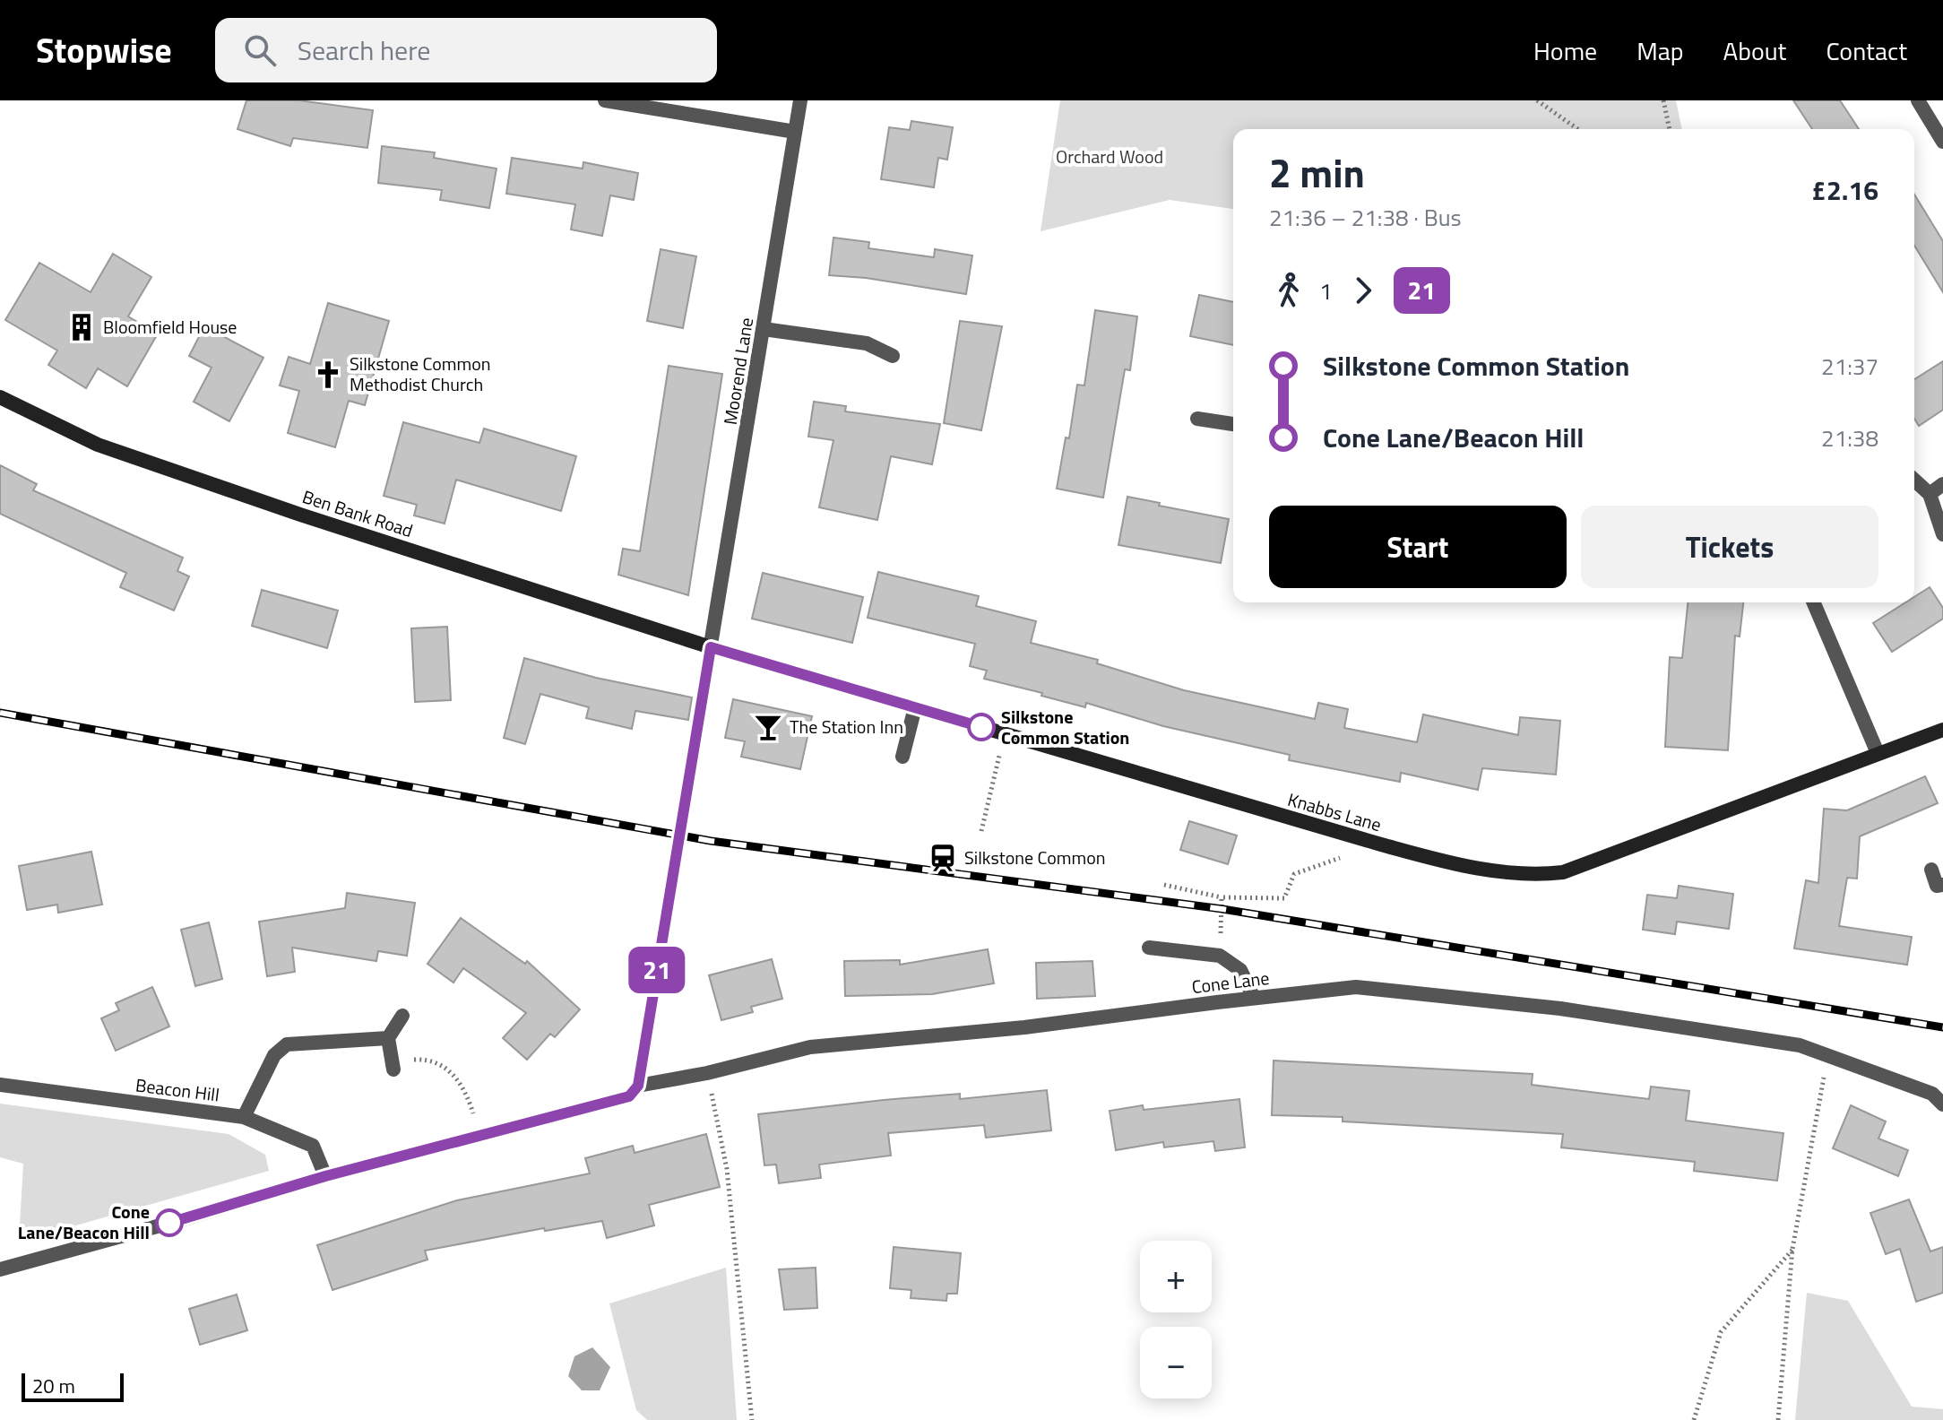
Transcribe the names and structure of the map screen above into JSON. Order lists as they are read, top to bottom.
{
  "streets": {
    "main road": ["Ben Bank Road", "Knabbs Lane"],
    "street": ["Moorend Lane", "Cone Lane", "Beacon Hill"]
  },
  "crossings": [
    ["Moorend Lane", "Ben Bank Road"],
    ["Moorend Lane", "Knabbs Lane"],
    ["Ben Bank Road", "Knabbs Lane"],
    ["Cone Lane", "Beacon Hill"]
  ],
  "parks": ["Orchard Wood"],
  "places": {
    "building": ["Bloomfield House"],
    "church": ["Silkstone Common Methodist Church"],
    "bar": ["The Station Inn"],
    "other": ["Silkstone Common Station", "Cone Lane/Beacon Hill"],
    "station": ["Silkstone Common"]
  },
  "lines": ["bus line 21"],
  "scale_bar": "20 m",
  "page": {
    "header": "Stopwise",
    "search": "Search here",
    "nav": [
      "Home",
      "Map",
      "About",
      "Contact"
    ],
    "on_map": "21",
    "heading": ["2 min", "21:36 – 21:38 · Bus", "£2.16"],
    "legs": ["1", "21"],
    "list": [
      {
        "name": "Silkstone Common Station",
        "value": "21:37"
      },
      {
        "name": "Cone Lane/Beacon Hill",
        "value": "21:38"
      }
    ],
    "buttons": ["Start", "Tickets"],
    "map_buttons": ["+", "−"],
    "scale": "20 m"
  }
}
